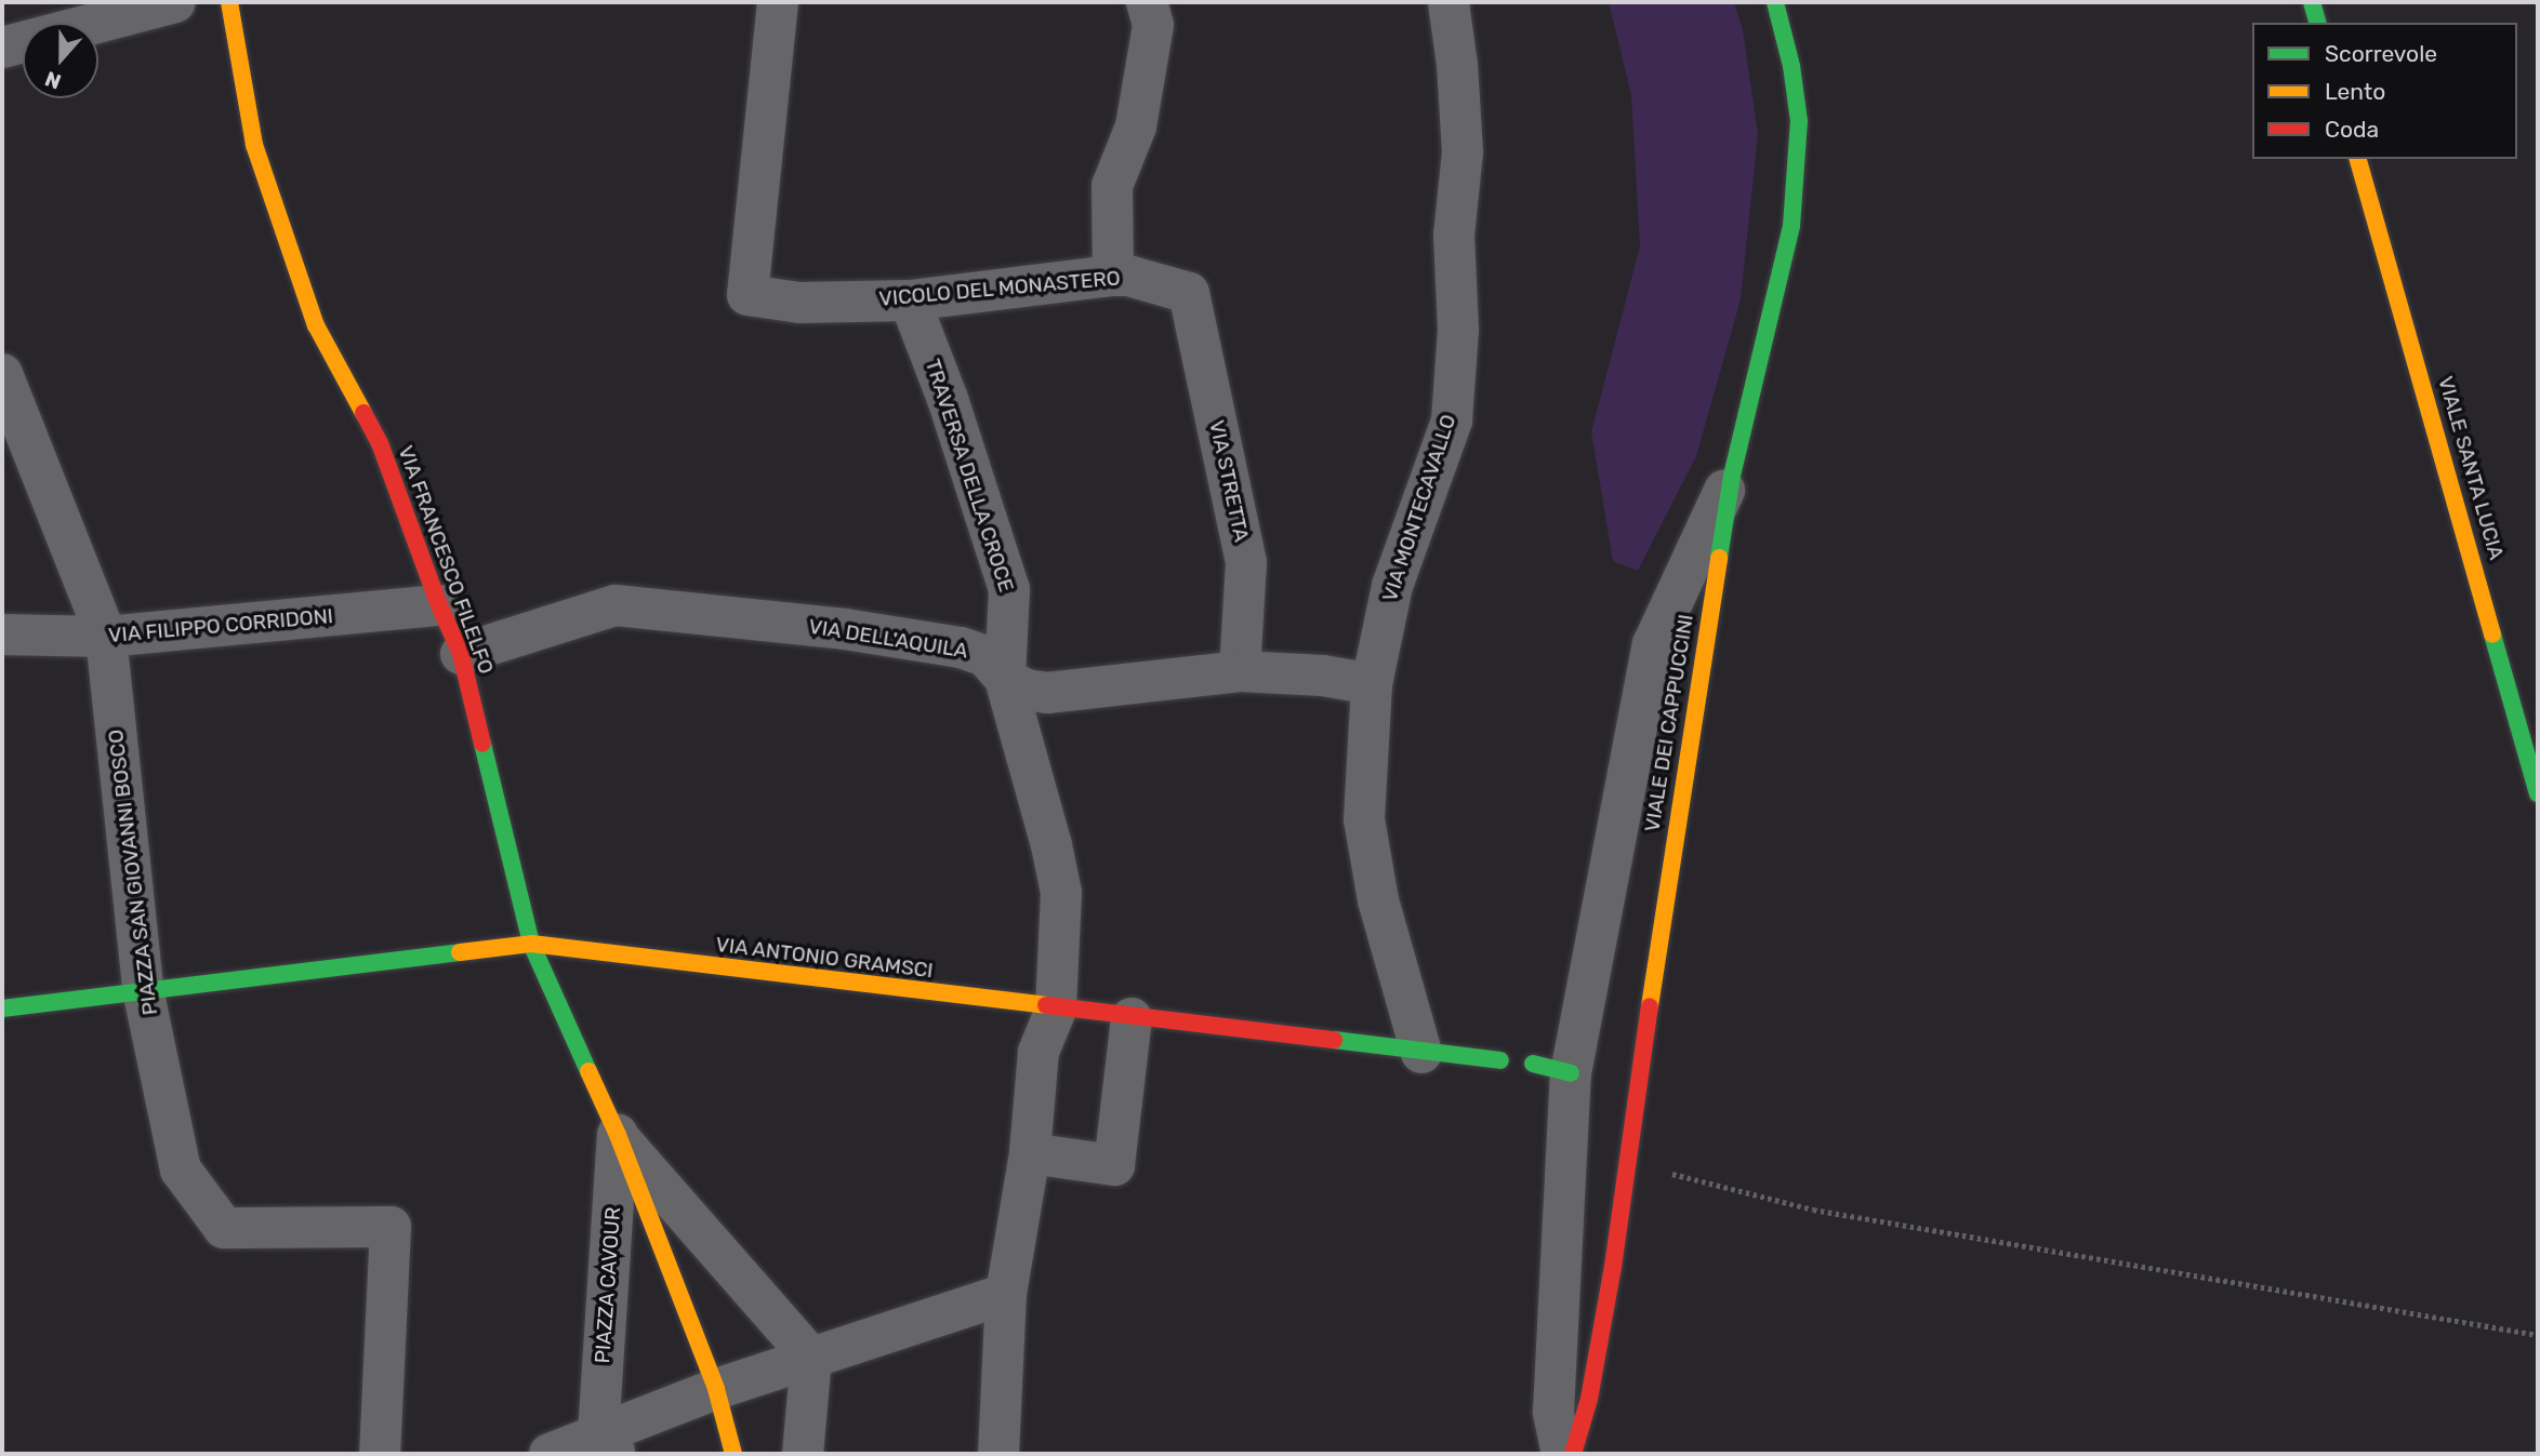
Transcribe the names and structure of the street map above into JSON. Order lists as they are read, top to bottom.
{
  "streets": {
    "street": [
      "VICOLO DEL MONASTERO",
      "VIALE SANTA LUCIA",
      "TRAVERSA DELLA CROCE",
      "VIA STRETTA",
      "VIA MONTECAVALLO",
      "VIA FRANCESCO FILELFO",
      "VIA FILIPPO CORRIDONI",
      "VIA DELL'AQUILA",
      "VIALE DEI CAPPUCCINI",
      "PIAZZA SAN GIOVANNI BOSCO",
      "VIA ANTONIO GRAMSCI",
      "PIAZZA CAVOUR"
    ]
  },
  "crossings": [
    ["VICOLO DEL MONASTERO", "TRAVERSA DELLA CROCE"],
    ["VICOLO DEL MONASTERO", "VIA STRETTA"],
    ["TRAVERSA DELLA CROCE", "VIA DELL'AQUILA"],
    ["TRAVERSA DELLA CROCE", "VIA ANTONIO GRAMSCI"],
    ["VIA STRETTA", "VIA DELL'AQUILA"],
    ["VIA MONTECAVALLO", "VIA DELL'AQUILA"],
    ["VIA MONTECAVALLO", "VIA ANTONIO GRAMSCI"],
    ["VIA FRANCESCO FILELFO", "VIA FILIPPO CORRIDONI"],
    ["VIA FRANCESCO FILELFO", "VIA DELL'AQUILA"],
    ["VIA FRANCESCO FILELFO", "VIA ANTONIO GRAMSCI"],
    ["VIA FRANCESCO FILELFO", "PIAZZA CAVOUR"],
    ["VIA FILIPPO CORRIDONI", "PIAZZA SAN GIOVANNI BOSCO"],
    ["PIAZZA SAN GIOVANNI BOSCO", "VIA ANTONIO GRAMSCI"]
  ],
  "legend": ["Scorrevole", "Lento", "Coda"],
  "north": "bottom"
}
